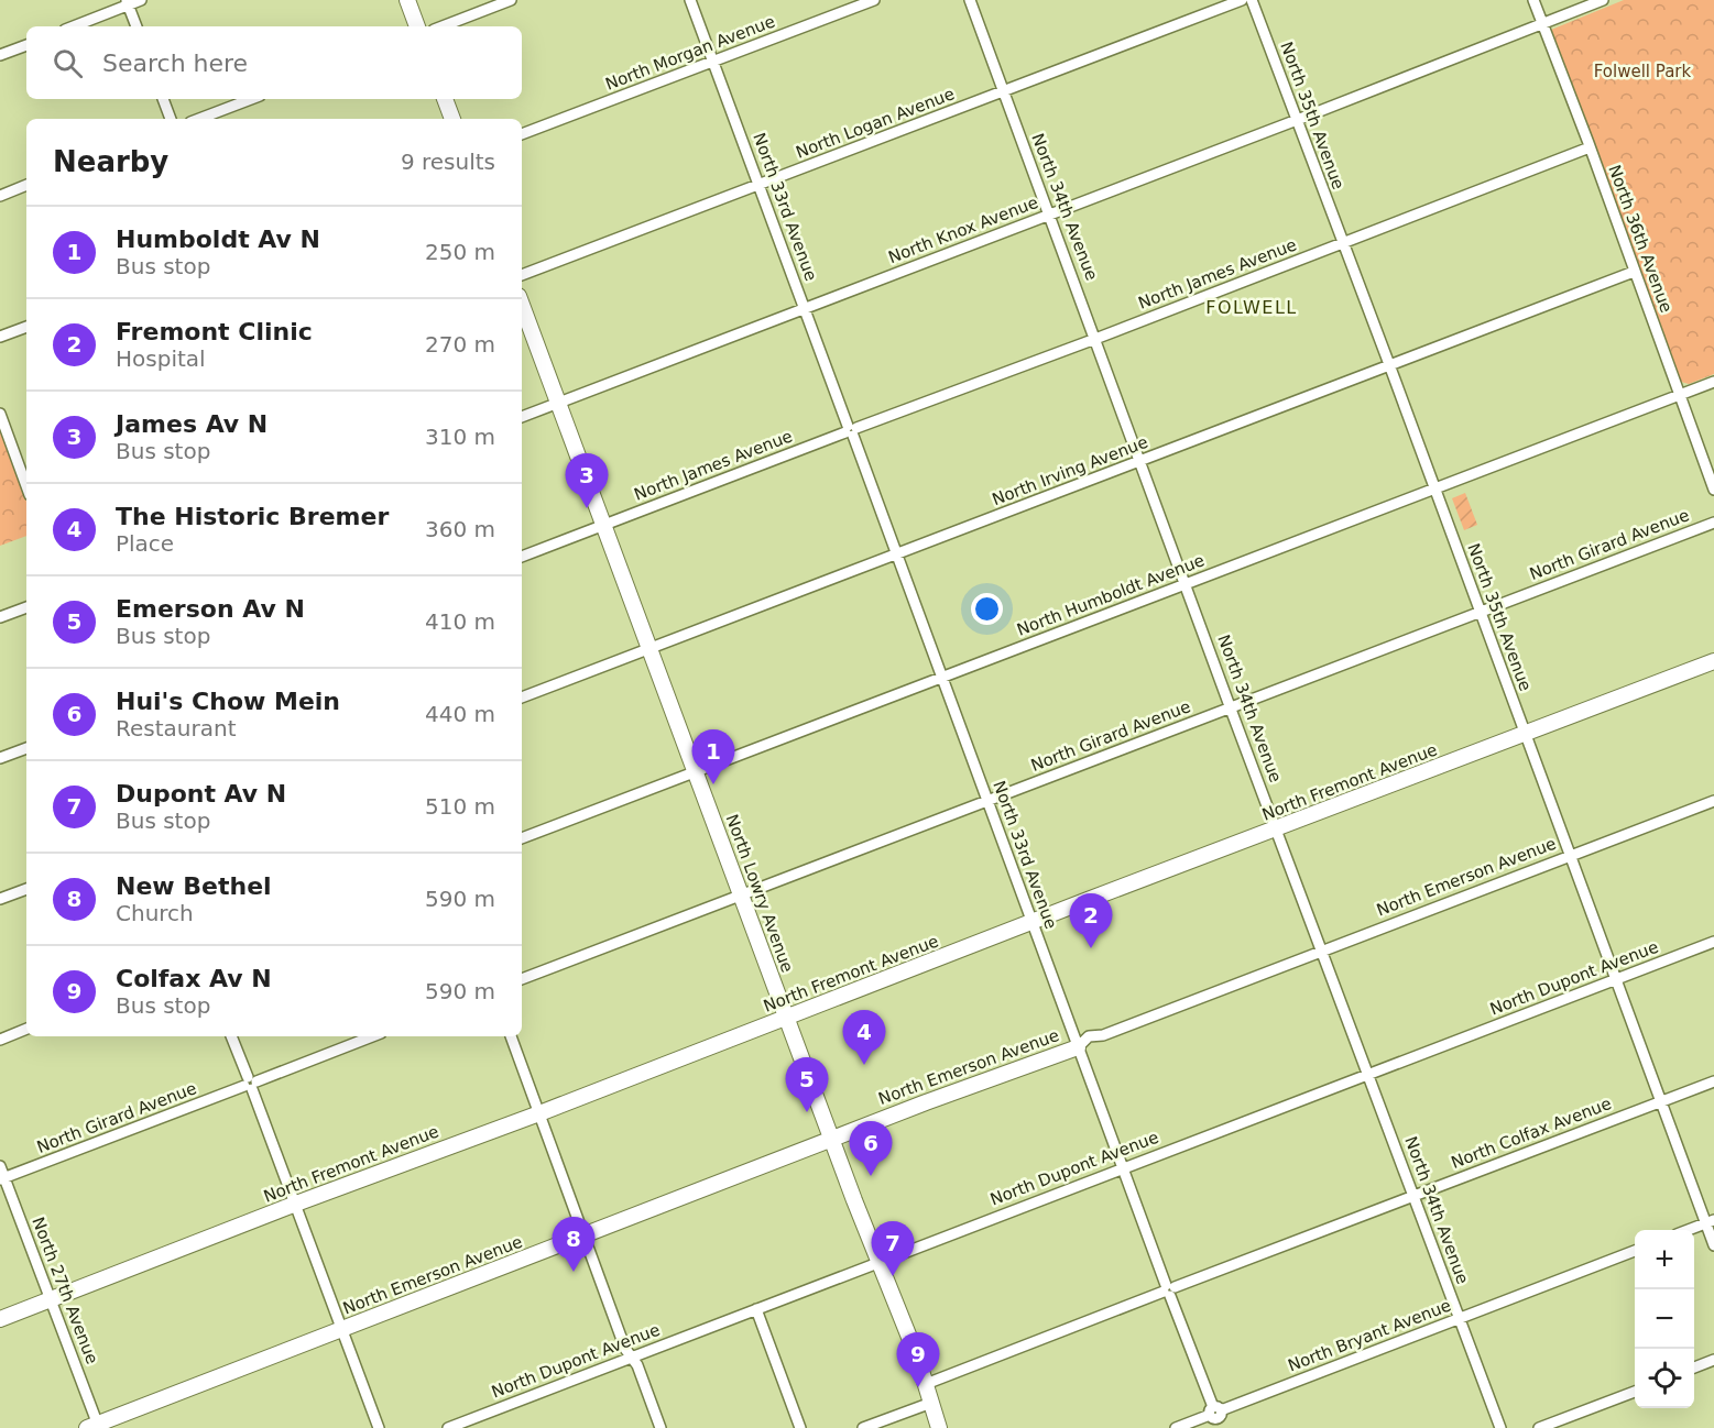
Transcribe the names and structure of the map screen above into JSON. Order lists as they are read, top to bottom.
{
  "streets": {
    "street": [
      "North Morgan Avenue",
      "North 35th Avenue",
      "North Logan Avenue",
      "North 33rd Avenue",
      "North 34th Avenue",
      "North Knox Avenue",
      "North 36th Avenue",
      "North James Avenue",
      "North Irving Avenue",
      "North Girard Avenue",
      "North Humboldt Avenue",
      "North Fremont Avenue",
      "North Emerson Avenue",
      "North Lowry Avenue",
      "North Dupont Avenue",
      "North Colfax Avenue",
      "North 27th Avenue",
      "North Bryant Avenue"
    ]
  },
  "crossings": [
    ["North Morgan Avenue", "North 33rd Avenue"],
    ["North 35th Avenue", "North Knox Avenue"],
    ["North 35th Avenue", "North James Avenue"],
    ["North 35th Avenue", "North Irving Avenue"],
    ["North 35th Avenue", "North Girard Avenue"],
    ["North 35th Avenue", "North Humboldt Avenue"],
    ["North 35th Avenue", "North Fremont Avenue"],
    ["North 35th Avenue", "North Emerson Avenue"],
    ["North 35th Avenue", "North Dupont Avenue"],
    ["North 35th Avenue", "North Colfax Avenue"],
    ["North Logan Avenue", "North 33rd Avenue"],
    ["North Logan Avenue", "North 34th Avenue"],
    ["North 33rd Avenue", "North Knox Avenue"],
    ["North 33rd Avenue", "North James Avenue"],
    ["North 33rd Avenue", "North Irving Avenue"],
    ["North 33rd Avenue", "North Girard Avenue"],
    ["North 33rd Avenue", "North Humboldt Avenue"],
    ["North 33rd Avenue", "North Fremont Avenue"],
    ["North 33rd Avenue", "North Emerson Avenue"],
    ["North 33rd Avenue", "North Dupont Avenue"],
    ["North 33rd Avenue", "North Colfax Avenue"],
    ["North 33rd Avenue", "North Bryant Avenue"],
    ["North 34th Avenue", "North Knox Avenue"],
    ["North 34th Avenue", "North James Avenue"],
    ["North 34th Avenue", "North Irving Avenue"],
    ["North 34th Avenue", "North Girard Avenue"],
    ["North 34th Avenue", "North Humboldt Avenue"],
    ["North 34th Avenue", "North Fremont Avenue"],
    ["North 34th Avenue", "North Emerson Avenue"],
    ["North 34th Avenue", "North Dupont Avenue"],
    ["North 34th Avenue", "North Colfax Avenue"],
    ["North 34th Avenue", "North Bryant Avenue"],
    ["North Knox Avenue", "North 36th Avenue"],
    ["North Knox Avenue", "North Lowry Avenue"],
    ["North 36th Avenue", "North James Avenue"],
    ["North 36th Avenue", "North Irving Avenue"],
    ["North 36th Avenue", "North Humboldt Avenue"],
    ["North James Avenue", "North Lowry Avenue"],
    ["North Irving Avenue", "North Lowry Avenue"],
    ["North Girard Avenue", "North Lowry Avenue"],
    ["North Girard Avenue", "North 27th Avenue"],
    ["North Humboldt Avenue", "North Lowry Avenue"],
    ["North Fremont Avenue", "North Lowry Avenue"],
    ["North Fremont Avenue", "North 27th Avenue"],
    ["North Emerson Avenue", "North Lowry Avenue"],
    ["North Emerson Avenue", "North 27th Avenue"],
    ["North Lowry Avenue", "North Dupont Avenue"],
    ["North Lowry Avenue", "North Colfax Avenue"]
  ],
  "districts": ["FOLWELL"],
  "parks": ["Folwell Park"],
  "page": {
    "search": "Search here",
    "heading": ["Nearby", "9 results"],
    "list": [
      {
        "mark": "1",
        "name": "Humboldt Av N",
        "note": "Bus stop",
        "value": "250 m"
      },
      {
        "mark": "2",
        "name": "Fremont Clinic",
        "note": "Hospital",
        "value": "270 m"
      },
      {
        "mark": "3",
        "name": "James Av N",
        "note": "Bus stop",
        "value": "310 m"
      },
      {
        "mark": "4",
        "name": "The Historic Bremer",
        "note": "Place",
        "value": "360 m"
      },
      {
        "mark": "5",
        "name": "Emerson Av N",
        "note": "Bus stop",
        "value": "410 m"
      },
      {
        "mark": "6",
        "name": "Hui's Chow Mein",
        "note": "Restaurant",
        "value": "440 m"
      },
      {
        "mark": "7",
        "name": "Dupont Av N",
        "note": "Bus stop",
        "value": "510 m"
      },
      {
        "mark": "8",
        "name": "New Bethel",
        "note": "Church",
        "value": "590 m"
      },
      {
        "mark": "9",
        "name": "Colfax Av N",
        "note": "Bus stop",
        "value": "590 m"
      }
    ],
    "pins": [
      "3",
      "1",
      "2",
      "4",
      "5",
      "6",
      "8",
      "7",
      "9"
    ],
    "map_buttons": ["+", "−"]
  }
}
